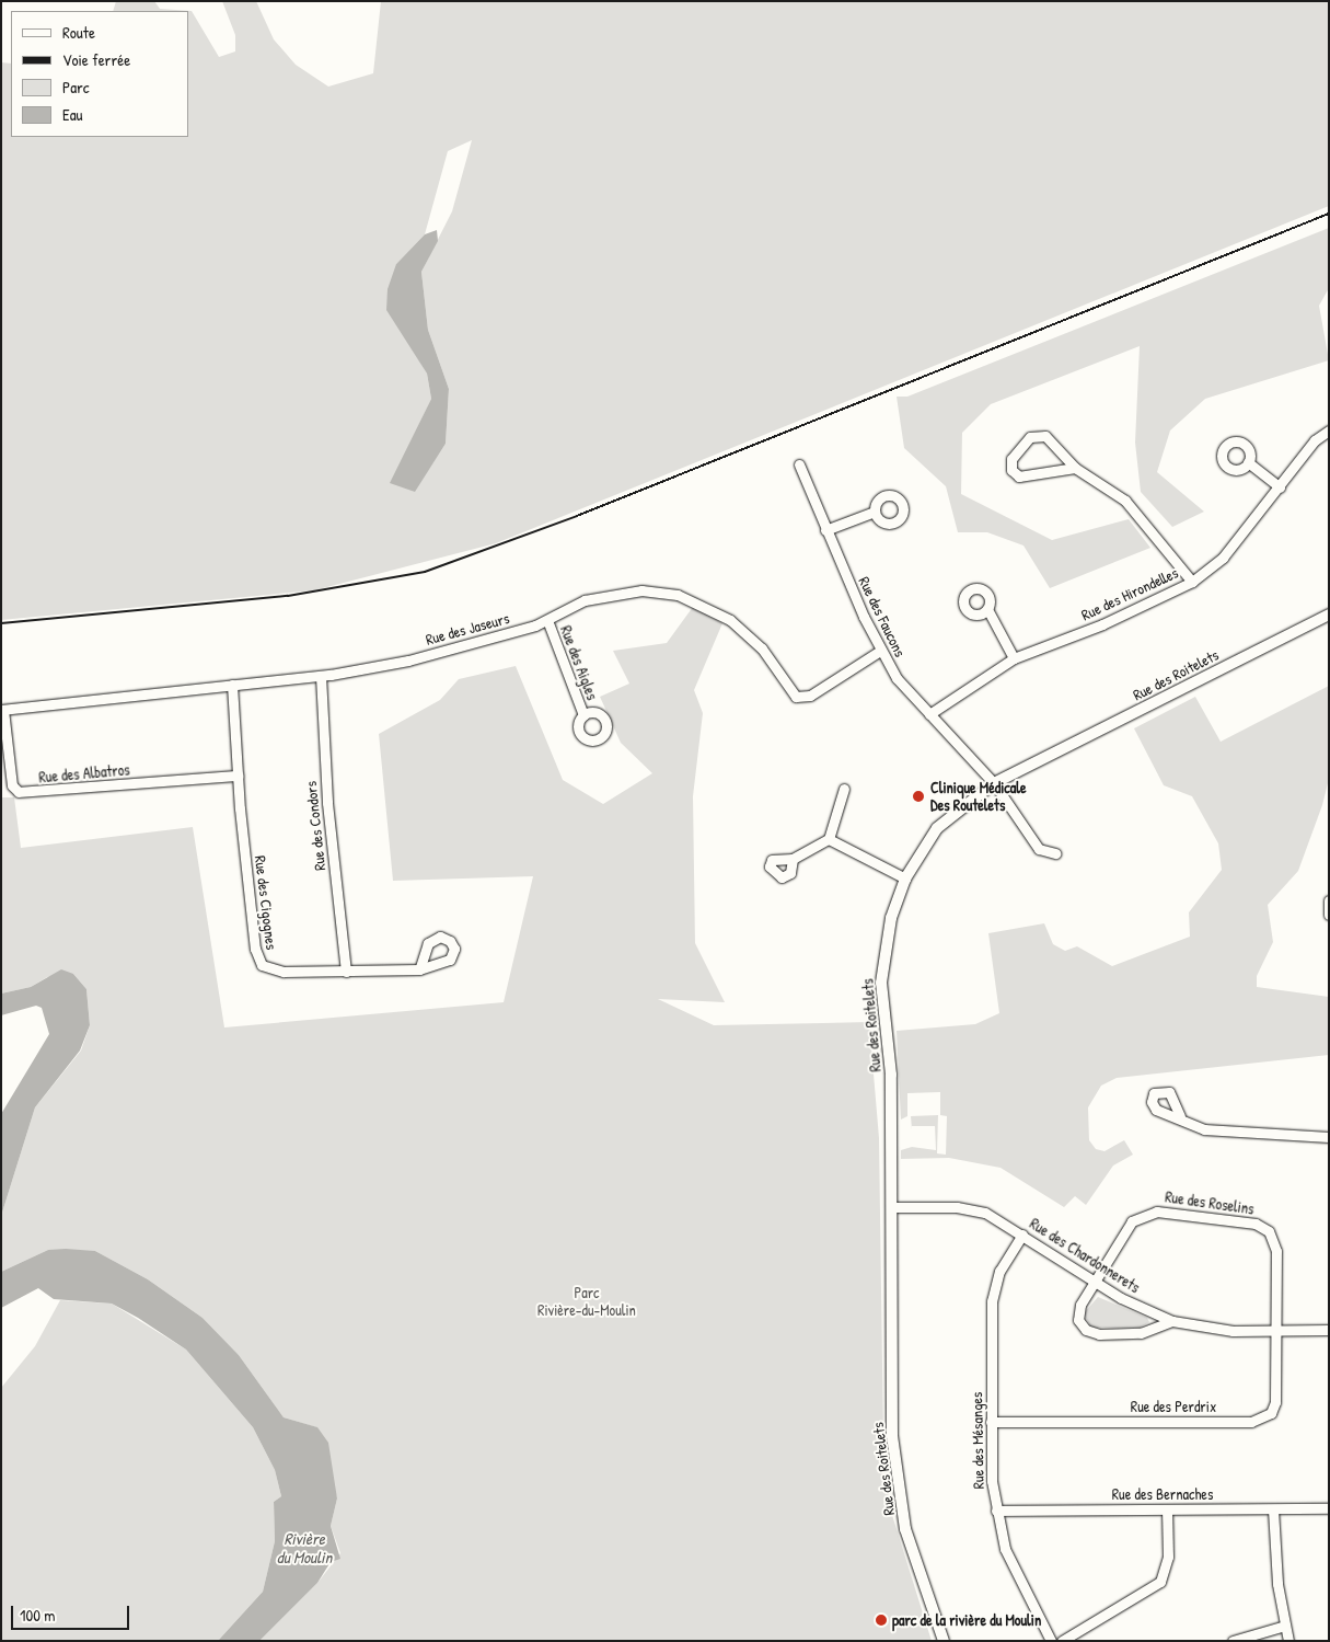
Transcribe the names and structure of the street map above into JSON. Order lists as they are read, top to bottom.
{
  "streets": {
    "street": [
      "Rue des Hirondelles",
      "Rue des Faucons",
      "Rue des Jaseurs",
      "Rue des Aigles",
      "Rue des Roitelets",
      "Rue des Albatros",
      "Rue des Condors",
      "Rue des Cigognes",
      "Rue des Roselins",
      "Rue des Chardonnerets",
      "Rue des Perdrix",
      "Rue des Mésanges",
      "Rue des Bernaches"
    ]
  },
  "crossings": [
    ["Rue des Hirondelles", "Rue des Faucons"],
    ["Rue des Faucons", "Rue des Jaseurs"],
    ["Rue des Faucons", "Rue des Roitelets"],
    ["Rue des Jaseurs", "Rue des Aigles"],
    ["Rue des Jaseurs", "Rue des Albatros"],
    ["Rue des Jaseurs", "Rue des Condors"],
    ["Rue des Jaseurs", "Rue des Cigognes"],
    ["Rue des Roitelets", "Rue des Chardonnerets"],
    ["Rue des Albatros", "Rue des Cigognes"],
    ["Rue des Condors", "Rue des Cigognes"],
    ["Rue des Roselins", "Rue des Chardonnerets"],
    ["Rue des Roselins", "Rue des Perdrix"],
    ["Rue des Chardonnerets", "Rue des Perdrix"],
    ["Rue des Chardonnerets", "Rue des Mésanges"],
    ["Rue des Perdrix", "Rue des Mésanges"],
    ["Rue des Mésanges", "Rue des Bernaches"]
  ],
  "water": ["Rivière du Moulin"],
  "parks": ["Parc Rivière-du-Moulin"],
  "places": ["Clinique Médicale Des Routelets", "parc de la rivière du Moulin"],
  "legend": [
    "Route",
    "Voie ferrée",
    "Parc",
    "Eau"
  ],
  "scale_bar": "100 m"
}
